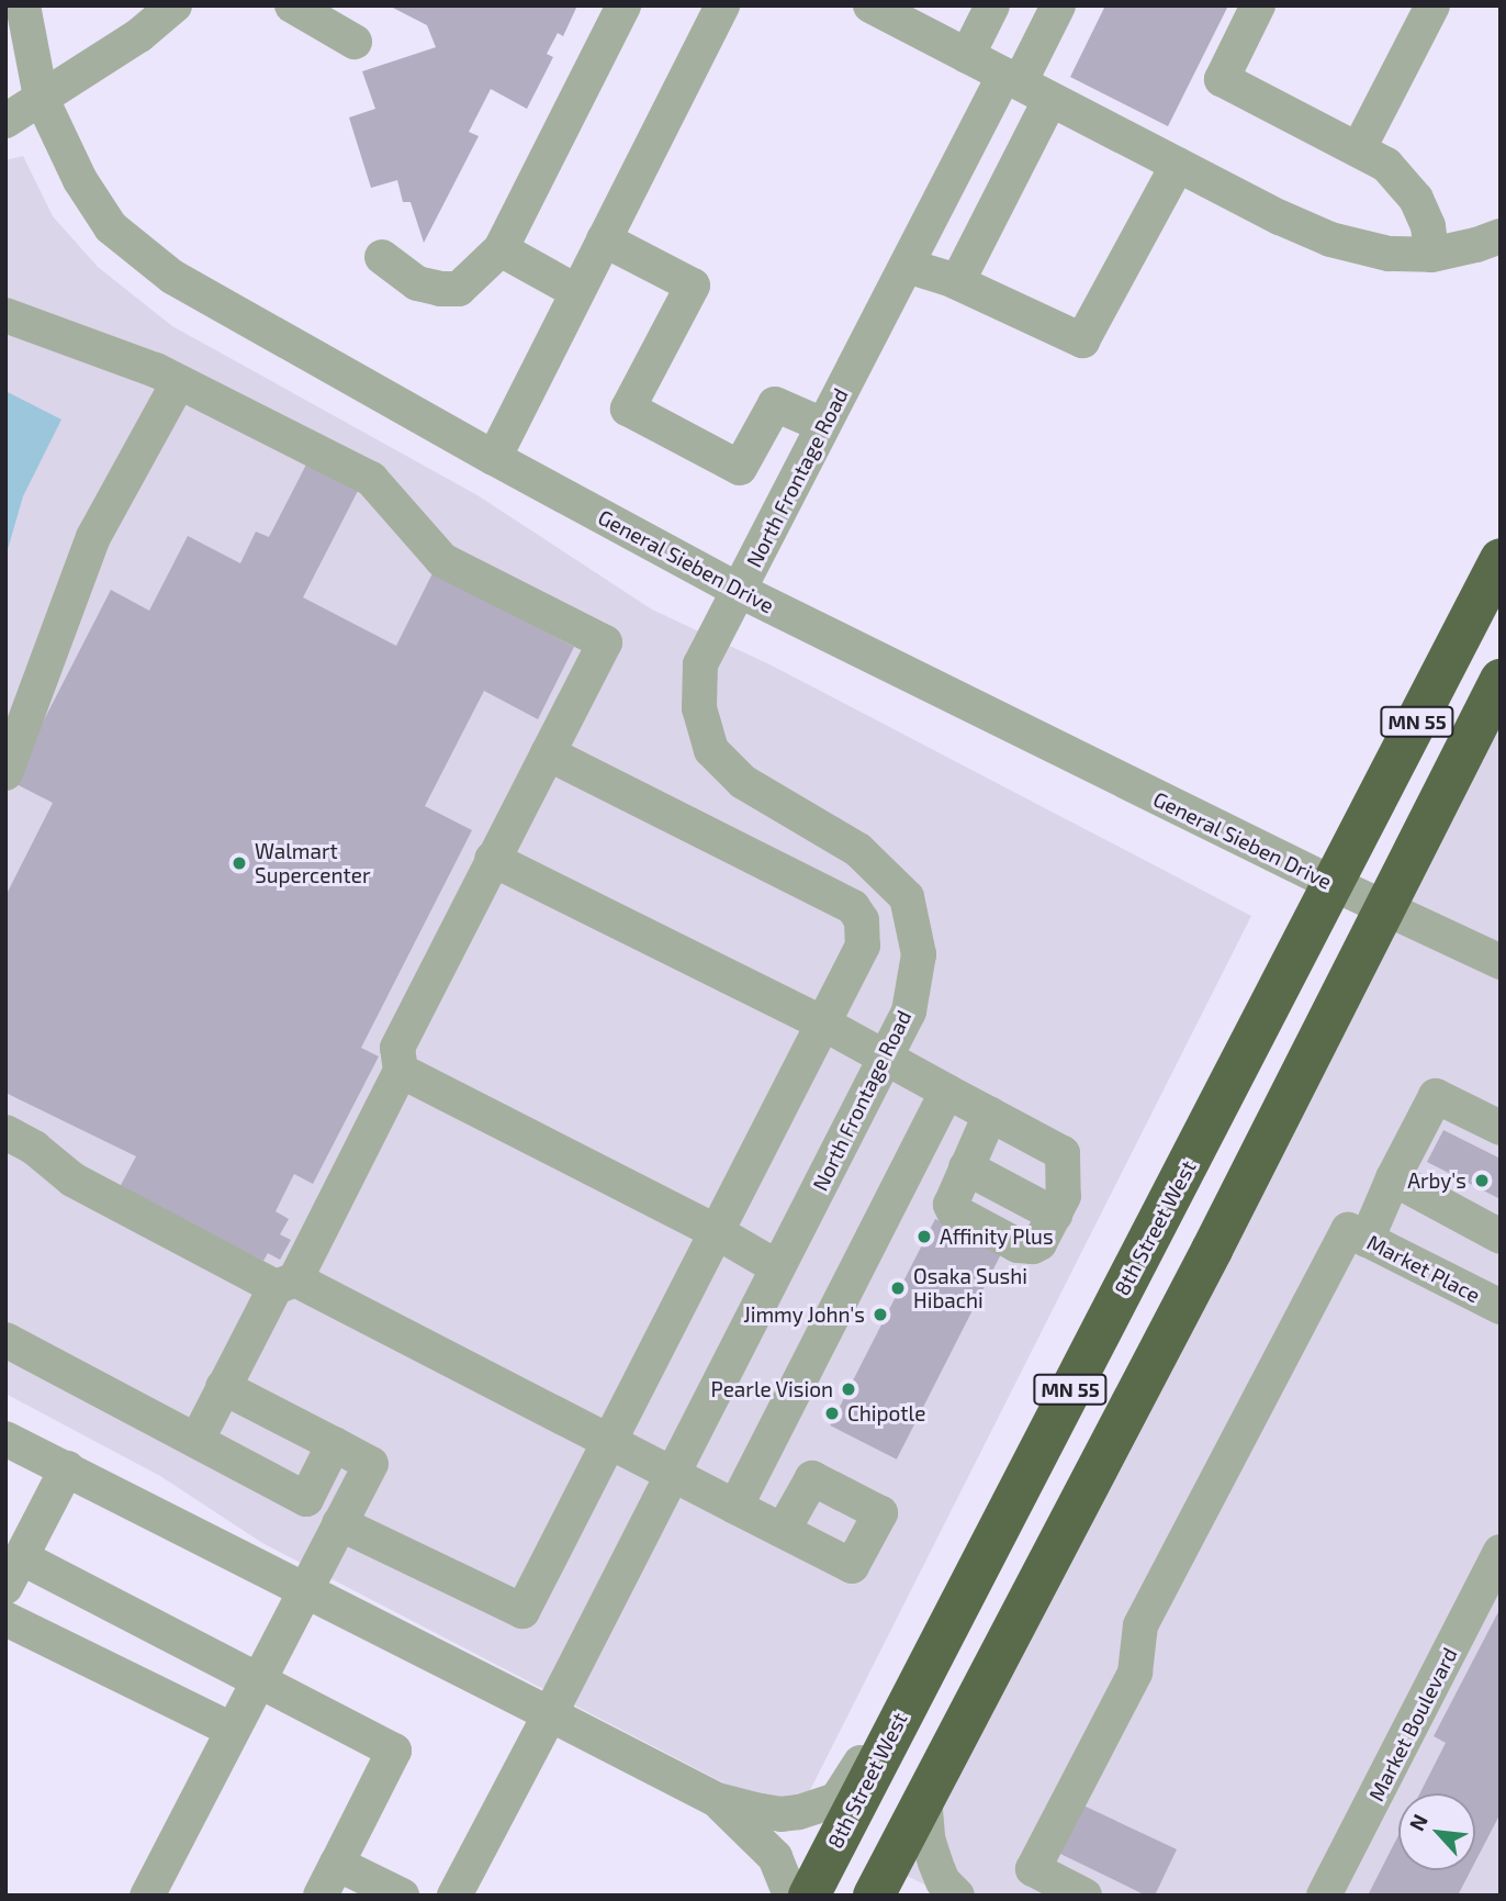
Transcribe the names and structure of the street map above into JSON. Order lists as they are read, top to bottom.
{
  "streets": {
    "highway": ["MN 55", "8th Street West"],
    "street": [
      "North Frontage Road",
      "General Sieben Drive",
      "Market Place",
      "Market Boulevard"
    ]
  },
  "crossings": [
    ["North Frontage Road", "General Sieben Drive"],
    ["General Sieben Drive", "MN 55"],
    ["General Sieben Drive", "8th Street West"]
  ],
  "places": [
    "Walmart Supercenter",
    "Arby's",
    "Affinity Plus",
    "Osaka Sushi Hibachi",
    "Jimmy John's",
    "Pearle Vision",
    "Chipotle"
  ],
  "north": "top left"
}
